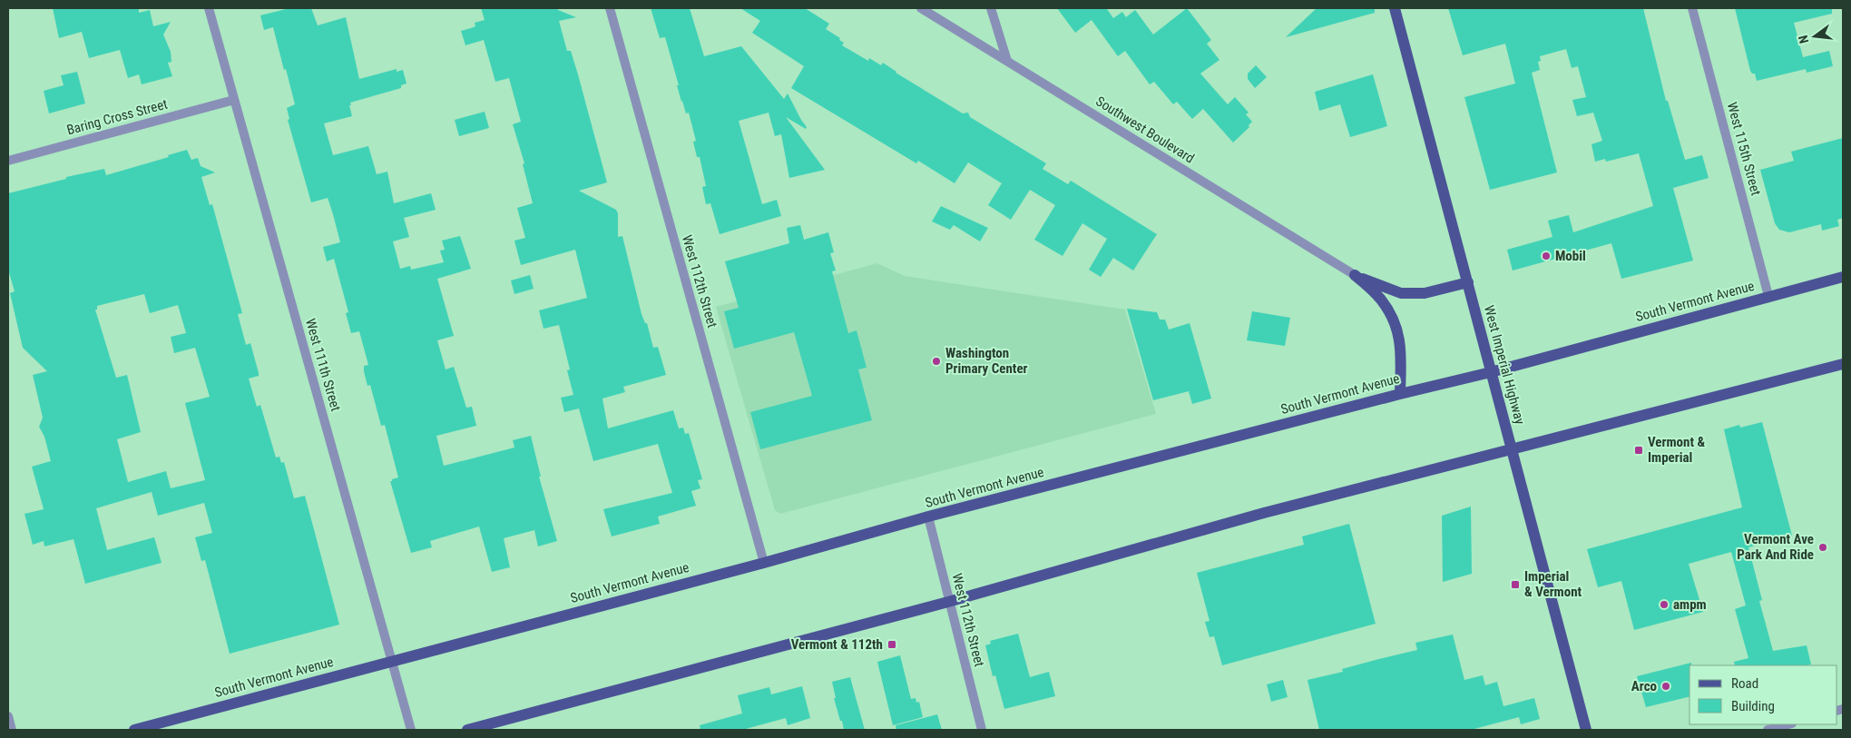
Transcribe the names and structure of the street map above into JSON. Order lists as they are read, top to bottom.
{
  "streets": {
    "main road": ["South Vermont Avenue", "West Imperial Highway"],
    "street": [
      "Baring Cross Street",
      "Southwest Boulevard",
      "West 115th Street",
      "West 112th Street",
      "West 111th Street"
    ]
  },
  "crossings": [
    ["Baring Cross Street", "West 111th Street"],
    ["West 115th Street", "South Vermont Avenue"],
    ["West 112th Street", "South Vermont Avenue"],
    ["South Vermont Avenue", "West 111th Street"],
    ["South Vermont Avenue", "West Imperial Highway"]
  ],
  "places": {
    "other": [
      "Mobil",
      "Washington Primary Center",
      "Vermont Ave Park And Ride",
      "ampm",
      "Arco"
    ],
    "transit": ["Vermont & Imperial", "Imperial & Vermont", "Vermont & 112th"]
  },
  "legend": ["Road", "Building"],
  "north": "left"
}
